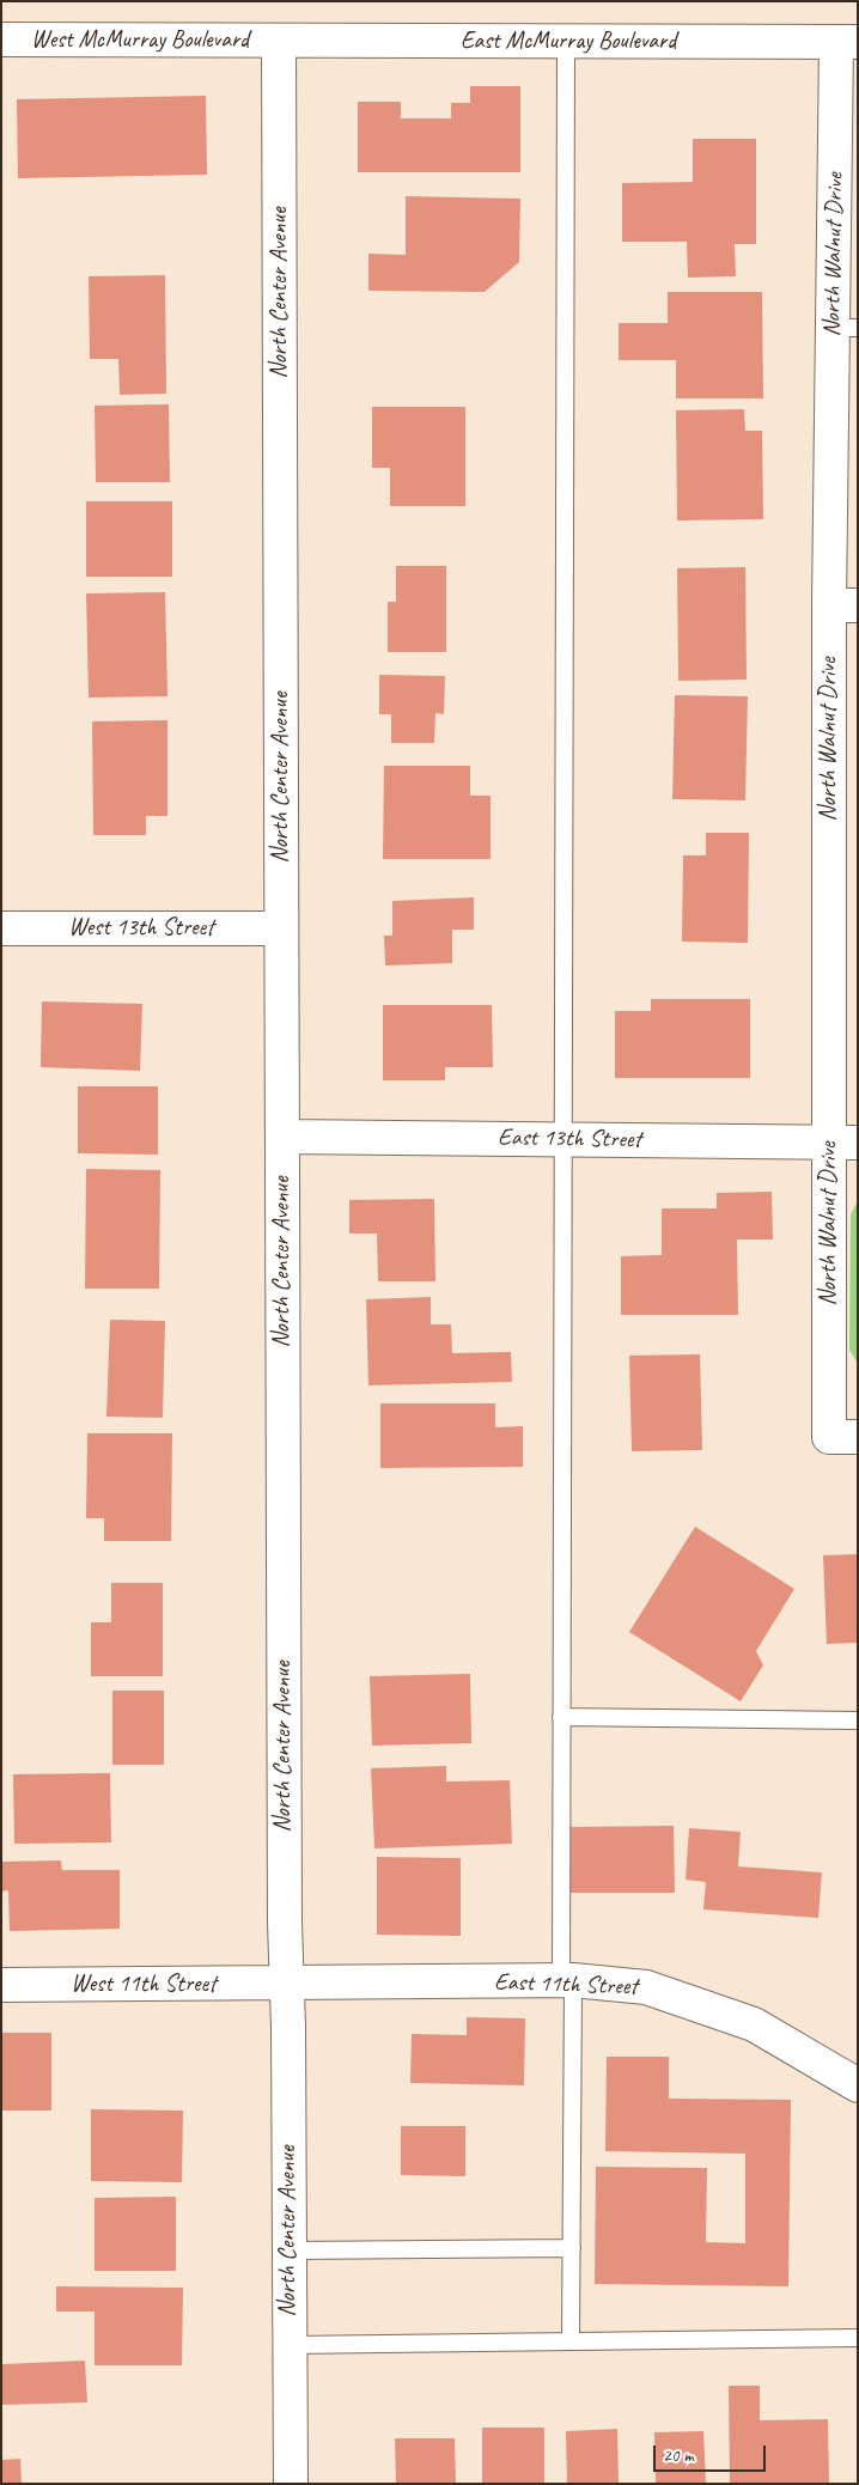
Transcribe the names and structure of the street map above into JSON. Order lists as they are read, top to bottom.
{
  "streets": {
    "street": [
      "West McMurray Boulevard",
      "East McMurray Boulevard",
      "North Walnut Drive",
      "North Center Avenue",
      "West 13th Street",
      "East 13th Street",
      "West 11th Street",
      "East 11th Street"
    ]
  },
  "crossings": [
    ["West McMurray Boulevard", "East McMurray Boulevard"],
    ["West McMurray Boulevard", "North Center Avenue"],
    ["East McMurray Boulevard", "North Walnut Drive"],
    ["East McMurray Boulevard", "North Center Avenue"],
    ["North Walnut Drive", "East 13th Street"],
    ["North Center Avenue", "West 13th Street"],
    ["North Center Avenue", "East 13th Street"],
    ["North Center Avenue", "West 11th Street"],
    ["North Center Avenue", "East 11th Street"],
    ["West 11th Street", "East 11th Street"]
  ],
  "scale_bar": "20 m"
}
